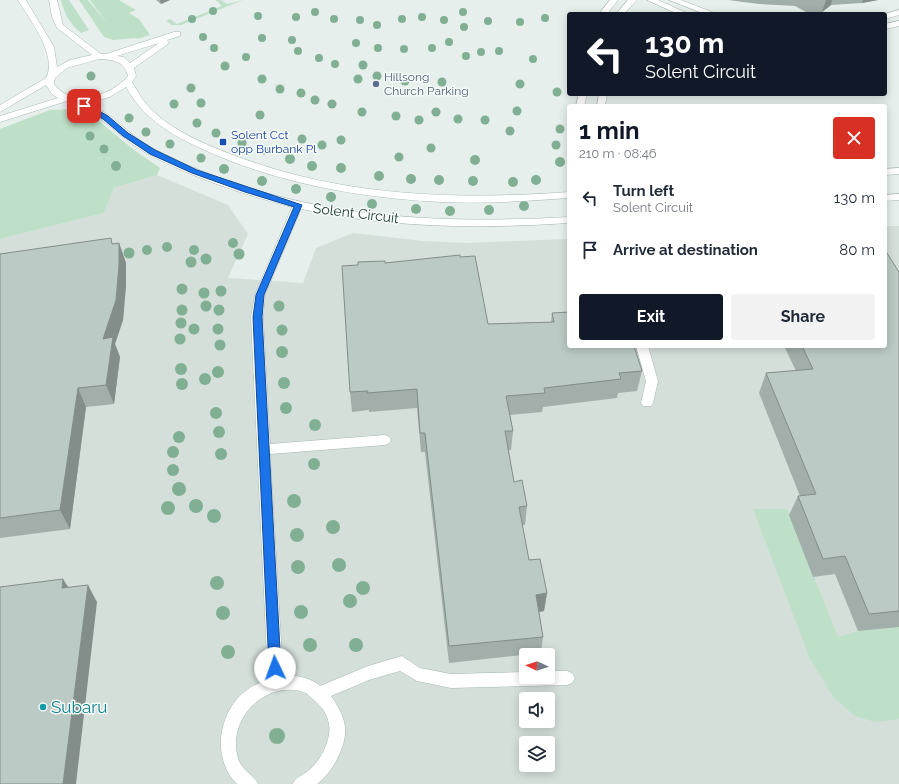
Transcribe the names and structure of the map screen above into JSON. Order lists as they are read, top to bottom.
{
  "streets": {
    "street": ["Solent Circuit"]
  },
  "places": {
    "other": ["Hillsong Church Parking", "Subaru"],
    "transit": ["Solent Cct opp Burbank Pl"]
  },
  "north": "left",
  "page": {
    "turn": ["130 m", "Solent Circuit"],
    "heading": ["1 min", "210 m · 08:46"],
    "list": [
      {
        "name": "Turn left",
        "note": "Solent Circuit",
        "value": "130 m"
      },
      {
        "name": "Arrive at destination",
        "value": "80 m"
      }
    ],
    "buttons": ["Exit", "Share"]
  }
}
